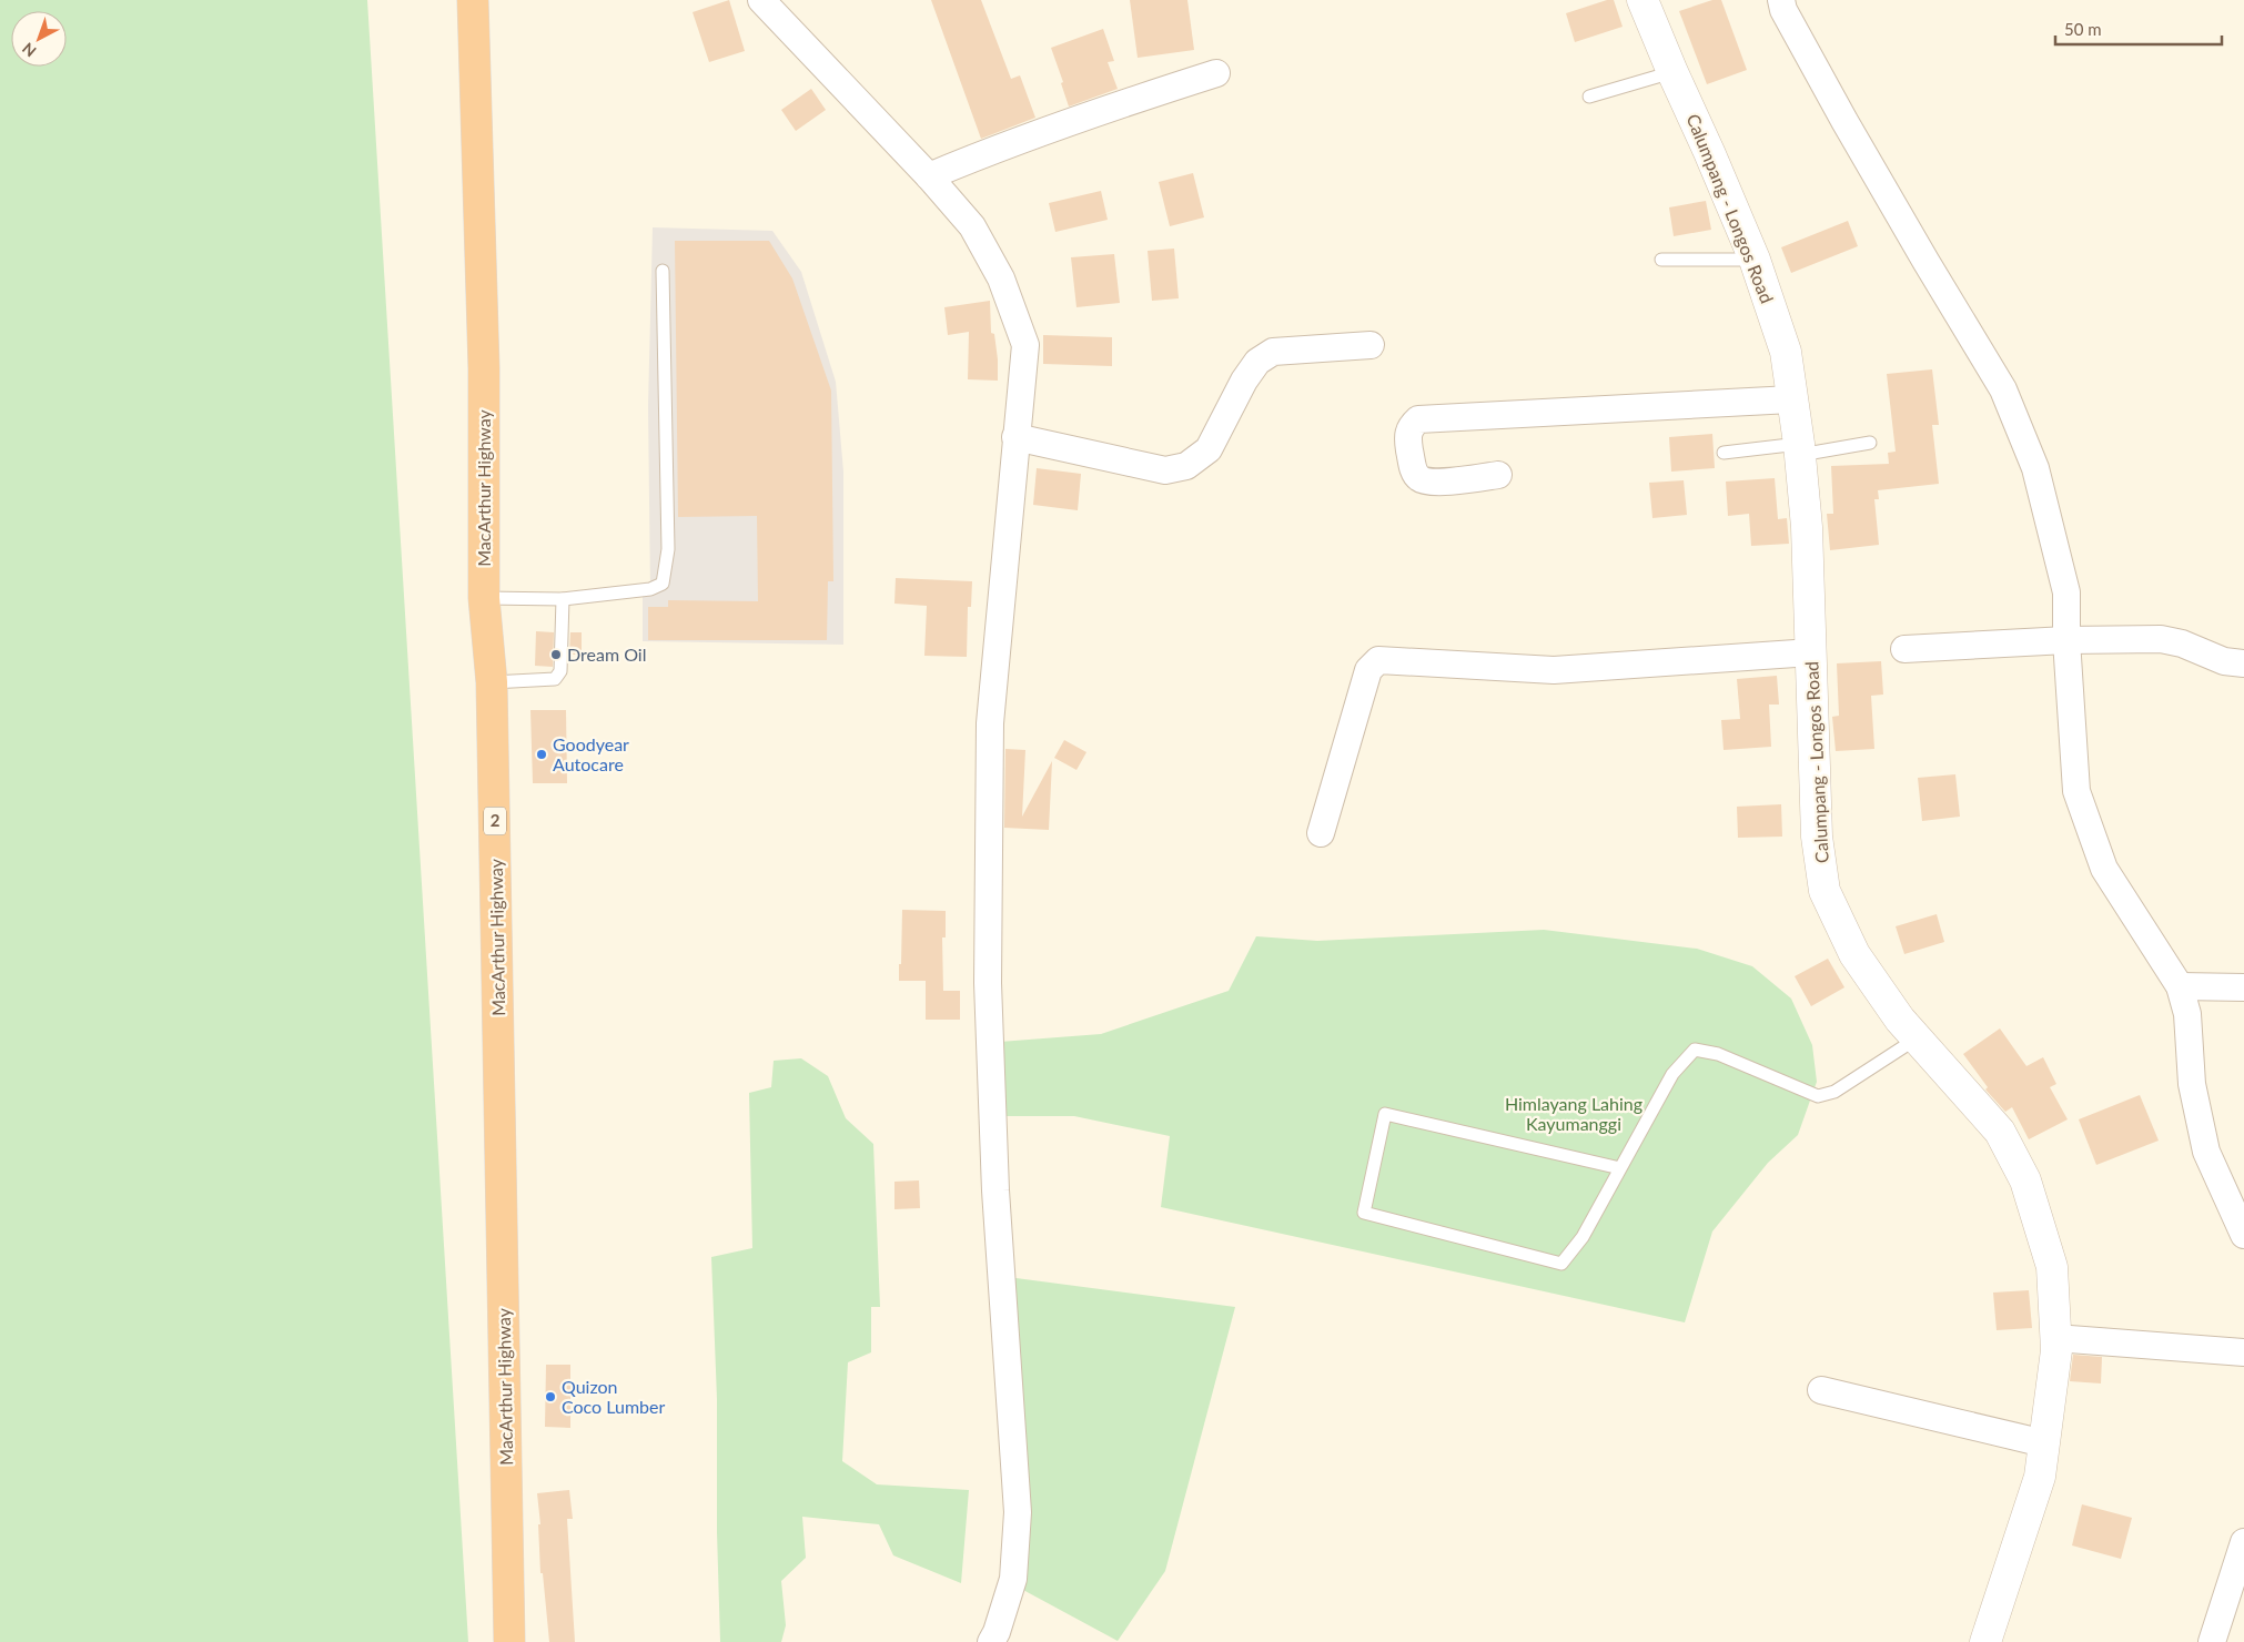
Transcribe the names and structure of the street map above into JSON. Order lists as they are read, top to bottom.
{
  "streets": {
    "highway": ["MacArthur Highway", "2"],
    "street": ["Calumpang - Longos Road"]
  },
  "parks": ["Himlayang Lahing Kayumanggi"],
  "places": ["Dream Oil", "Goodyear Autocare", "Quizon Coco Lumber"],
  "scale_bar": "50 m",
  "north": "bottom left"
}
